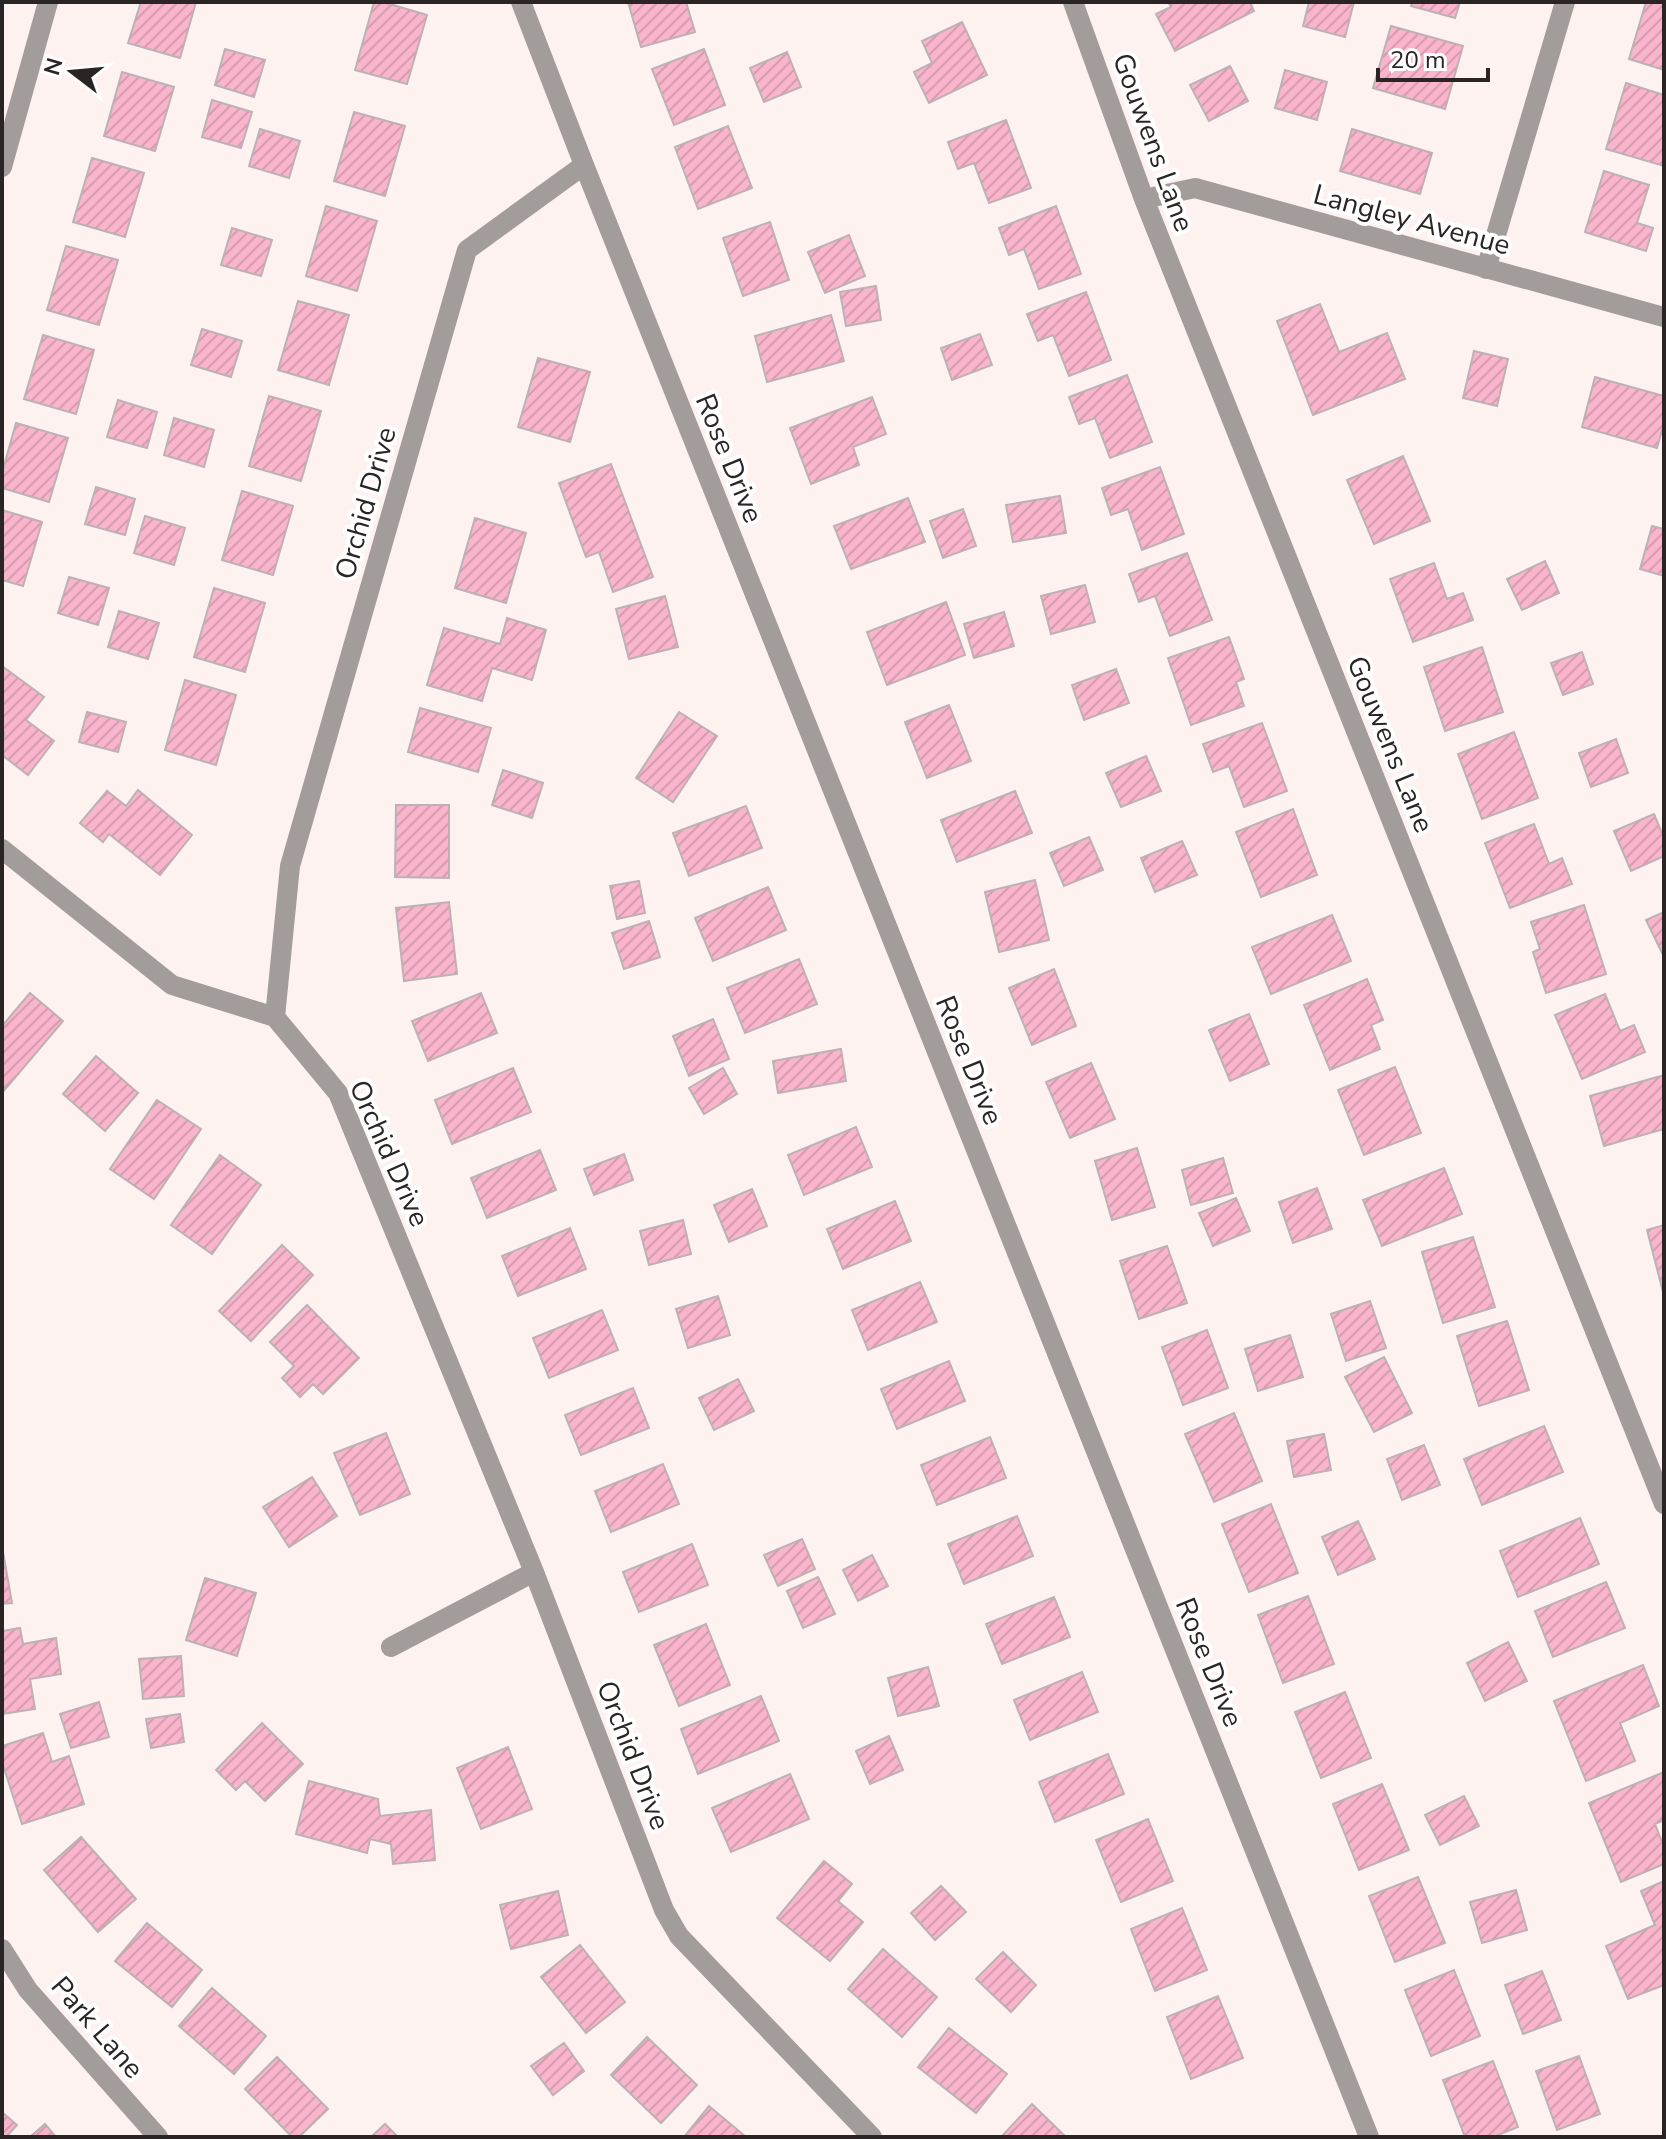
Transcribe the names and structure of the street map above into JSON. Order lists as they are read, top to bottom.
{
  "streets": {
    "street": [
      "Gouwens Lane",
      "Langley Avenue",
      "Rose Drive",
      "Orchid Drive",
      "Park Lane"
    ]
  },
  "crossings": [
    ["Gouwens Lane", "Langley Avenue"],
    ["Rose Drive", "Orchid Drive"]
  ],
  "scale_bar": "20 m",
  "north": "left"
}
